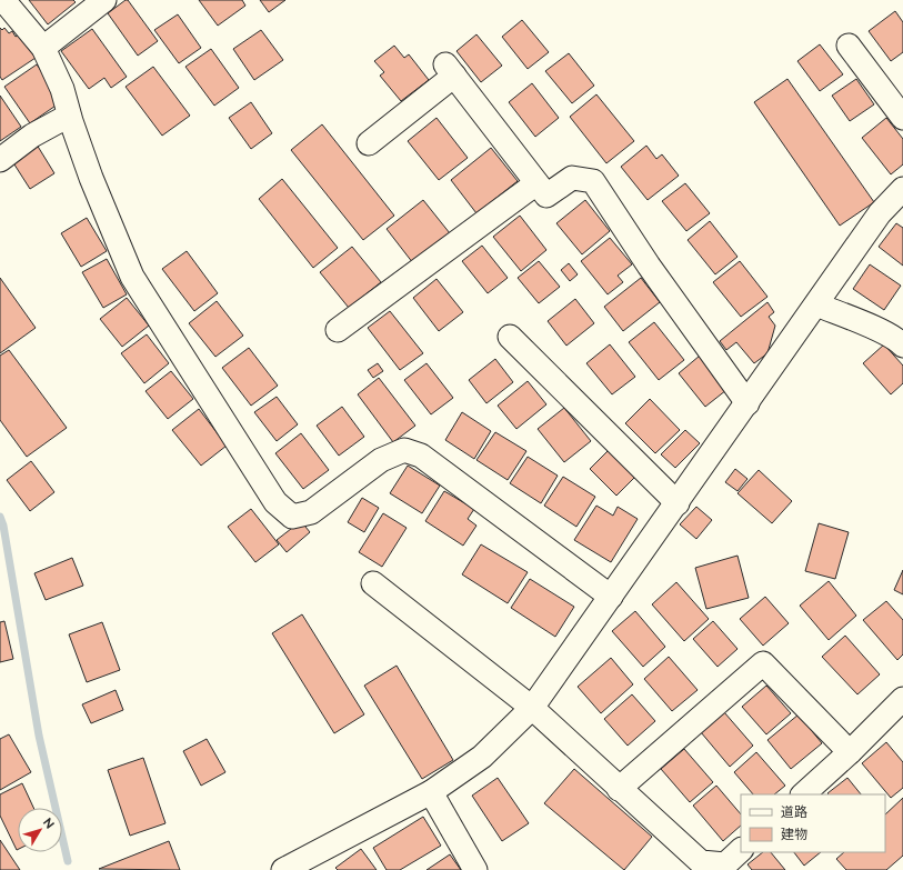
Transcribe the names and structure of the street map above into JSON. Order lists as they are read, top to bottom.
{
  "legend": ["道路", "建物"],
  "north": "top right"
}
